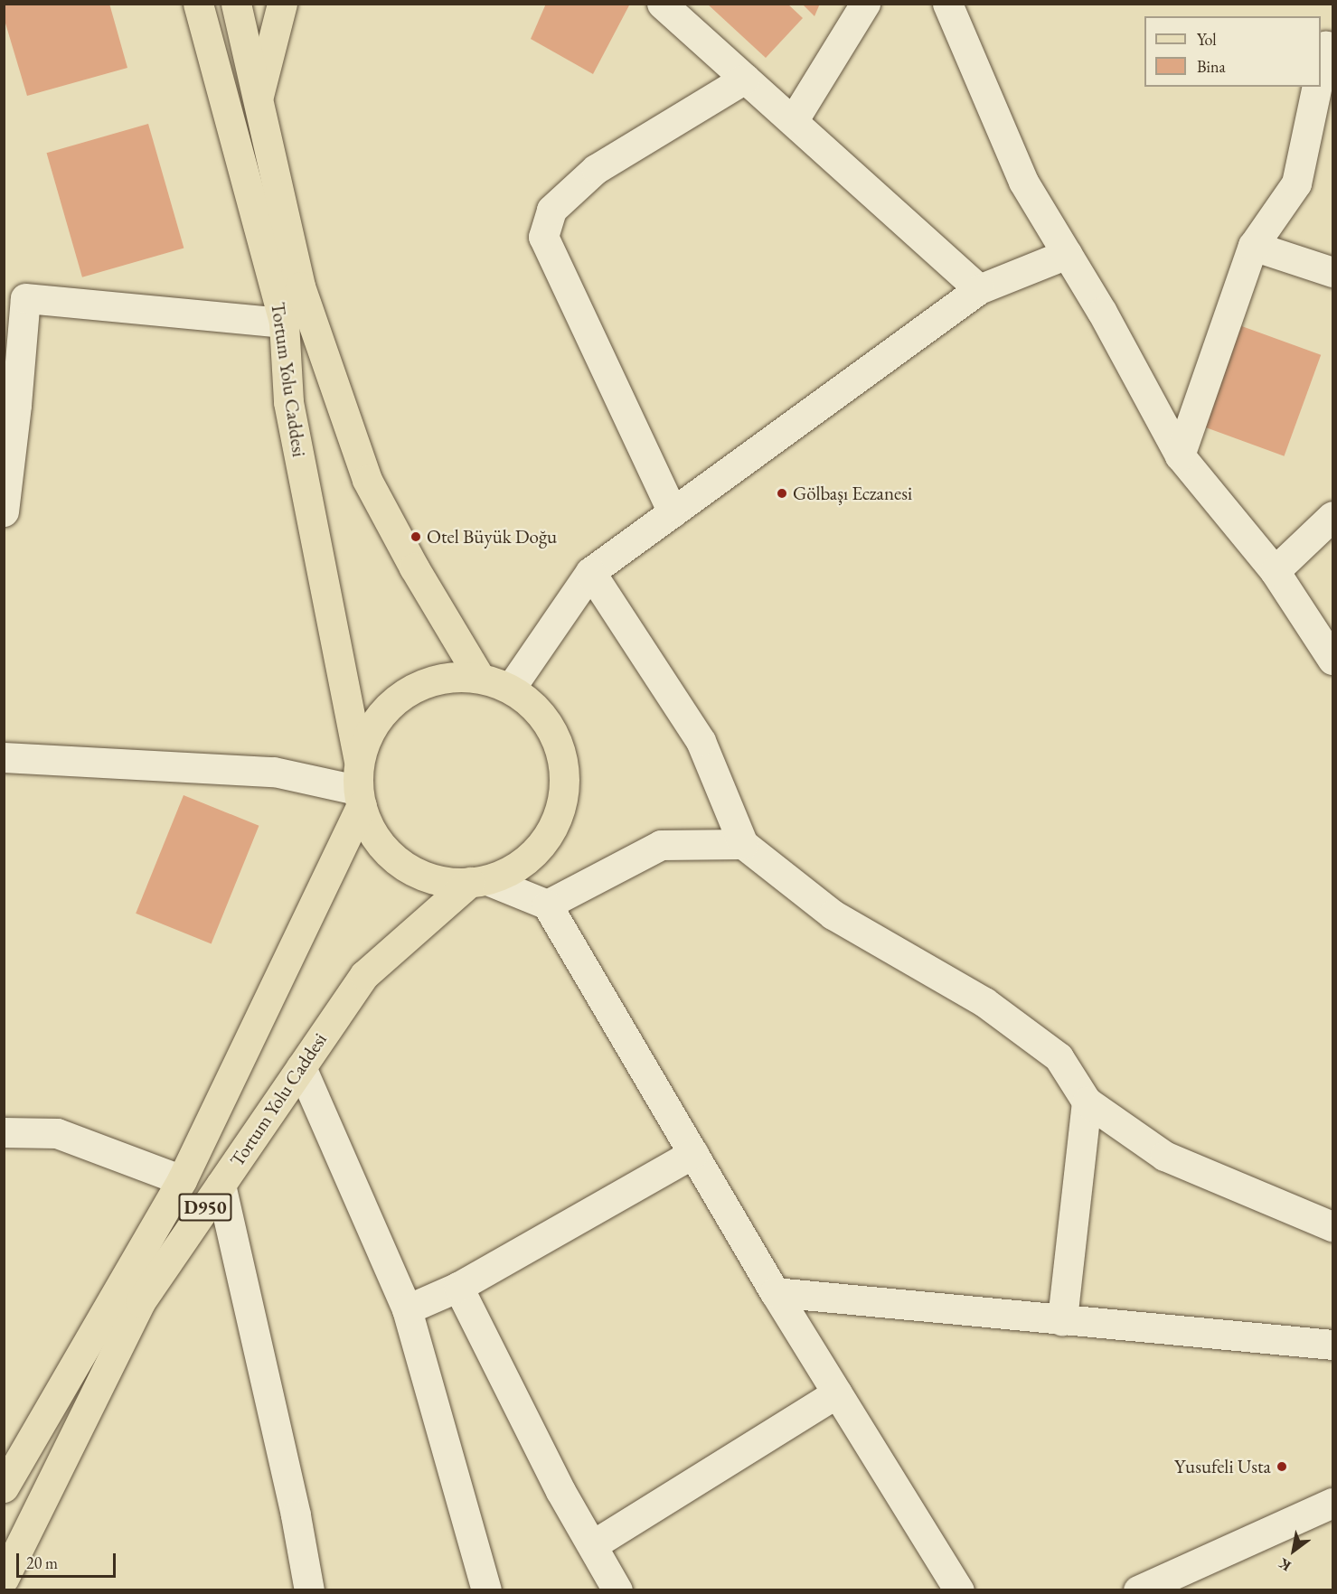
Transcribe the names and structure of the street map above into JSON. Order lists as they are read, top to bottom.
{
  "streets": {
    "main road": ["Tortum Yolu Caddesi", "D950"]
  },
  "places": ["Gölbaşı Eczanesi", "Otel Büyük Doğu", "Yusufeli Usta"],
  "legend": ["Yol", "Bina"],
  "scale_bar": "20 m",
  "north": "bottom left"
}
